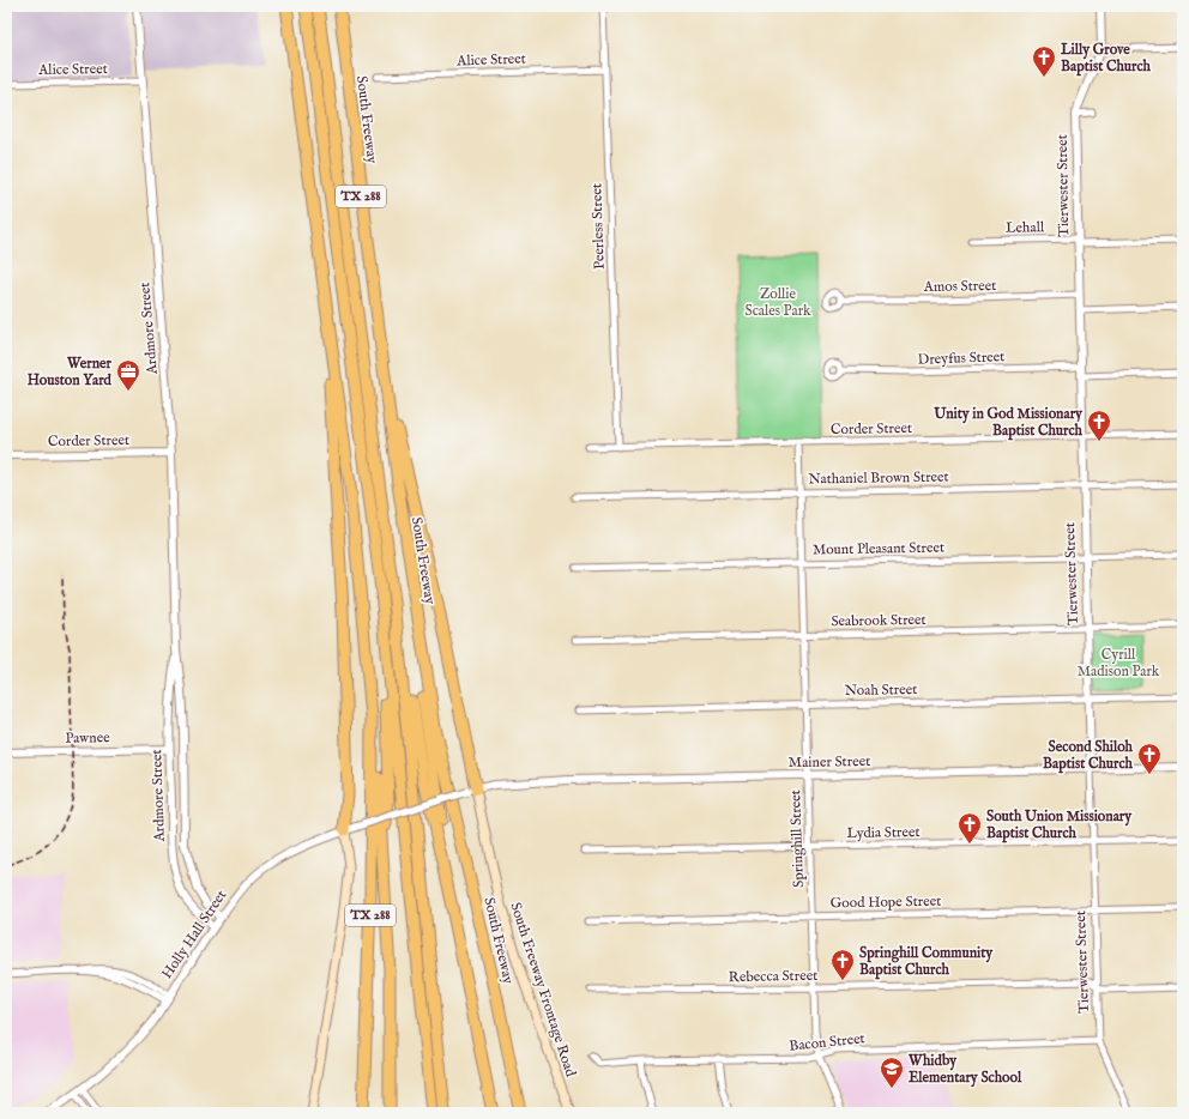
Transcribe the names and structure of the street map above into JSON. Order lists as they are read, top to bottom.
{
  "streets": {
    "highway": ["South Freeway", "TX 288"],
    "main road": ["South Freeway Frontage Road"],
    "street": [
      "Alice Street",
      "Tierwester Street",
      "Peerless Street",
      "Lehall",
      "Amos Street",
      "Ardmore Street",
      "Dreyfus Street",
      "Corder Street",
      "Nathaniel Brown Street",
      "Mount Pleasant Street",
      "Seabrook Street",
      "Noah Street",
      "Pawnee",
      "Mainer Street",
      "Lydia Street",
      "Springhill Street",
      "Good Hope Street",
      "Holly Hall Street",
      "Rebecca Street",
      "Bacon Street"
    ]
  },
  "crossings": [
    ["Alice Street", "Peerless Street"],
    ["Alice Street", "Ardmore Street"],
    ["Tierwester Street", "Lehall"],
    ["Tierwester Street", "Amos Street"],
    ["Tierwester Street", "Dreyfus Street"],
    ["Tierwester Street", "Corder Street"],
    ["Tierwester Street", "Nathaniel Brown Street"],
    ["Tierwester Street", "Mount Pleasant Street"],
    ["Tierwester Street", "Seabrook Street"],
    ["Tierwester Street", "Noah Street"],
    ["Tierwester Street", "Mainer Street"],
    ["Tierwester Street", "Lydia Street"],
    ["Tierwester Street", "Good Hope Street"],
    ["Tierwester Street", "Rebecca Street"],
    ["Tierwester Street", "Bacon Street"],
    ["Peerless Street", "Corder Street"],
    ["Ardmore Street", "Corder Street"],
    ["Ardmore Street", "Pawnee"],
    ["Ardmore Street", "Holly Hall Street"],
    ["Corder Street", "Springhill Street"],
    ["Nathaniel Brown Street", "Springhill Street"],
    ["Mount Pleasant Street", "Springhill Street"],
    ["Seabrook Street", "Springhill Street"],
    ["Noah Street", "Springhill Street"],
    ["Mainer Street", "Springhill Street"],
    ["Mainer Street", "Holly Hall Street"],
    ["Mainer Street", "South Freeway Frontage Road"],
    ["Lydia Street", "Springhill Street"],
    ["Springhill Street", "Good Hope Street"],
    ["Springhill Street", "Rebecca Street"],
    ["Springhill Street", "Bacon Street"],
    ["Holly Hall Street", "South Freeway Frontage Road"]
  ],
  "parks": ["Zollie Scales Park", "Cyrill Madison Park"],
  "places": {
    "church": [
      "Lilly Grove Baptist Church",
      "Unity in God Missionary Baptist Church",
      "Second Shiloh Baptist Church",
      "South Union Missionary Baptist Church",
      "Springhill Community Baptist Church"
    ],
    "office": ["Werner Houston Yard"],
    "school or university": ["Whidby Elementary School"]
  }
}
